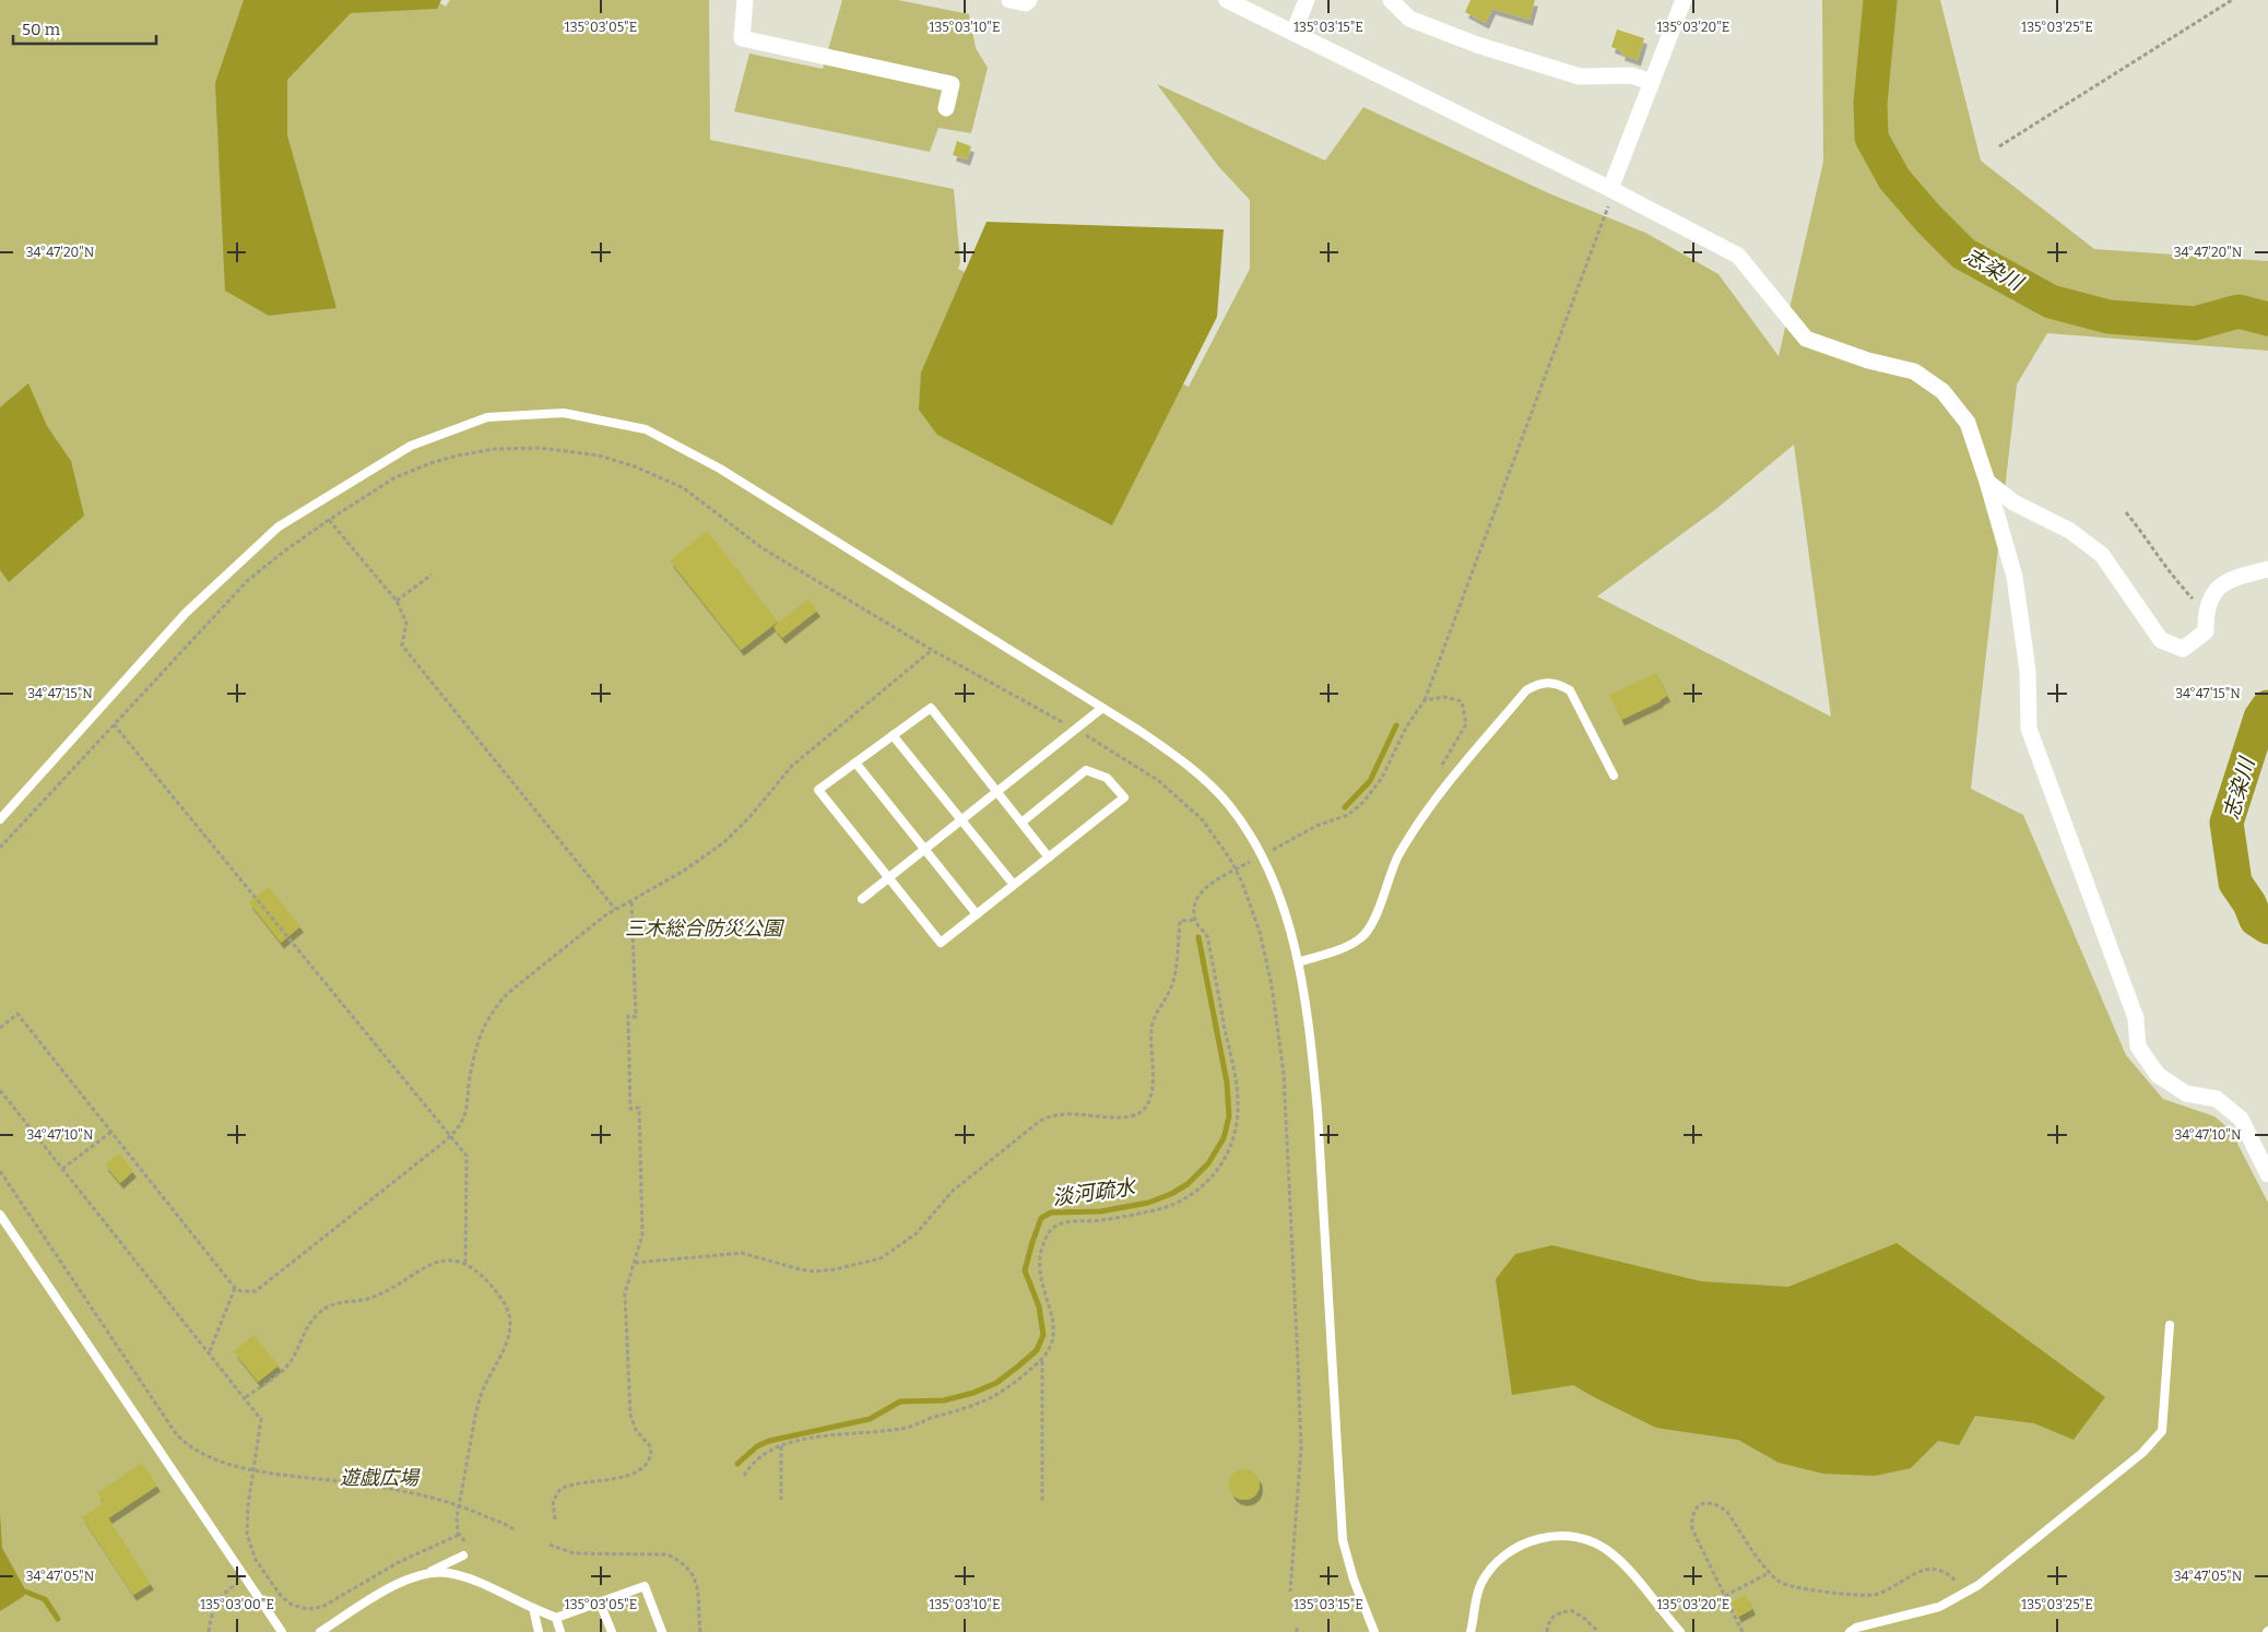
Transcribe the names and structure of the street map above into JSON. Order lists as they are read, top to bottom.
{
  "water": ["志染川", "淡河疏水"],
  "parks": ["三木総合防災公園", "遊戯広場"],
  "scale_bar": "50 m",
  "coordinates": [
    "135°03'05\"E",
    "135°03'10\"E",
    "135°03'15\"E",
    "135°03'20\"E",
    "135°03'25\"E",
    "34°47'20\"N",
    "34°47'15\"N",
    "34°47'10\"N",
    "34°47'05\"N",
    "135°03'00\"E"
  ]
}
